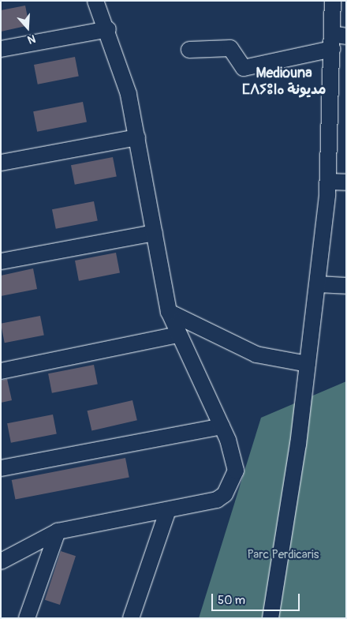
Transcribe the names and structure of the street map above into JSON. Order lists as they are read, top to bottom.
{
  "districts": ["Mediouna ⵎⴷⵢⵓⵏⴰ مديونة"],
  "parks": ["Parc Perdicaris"],
  "scale_bar": "50 m",
  "north": "bottom"
}
